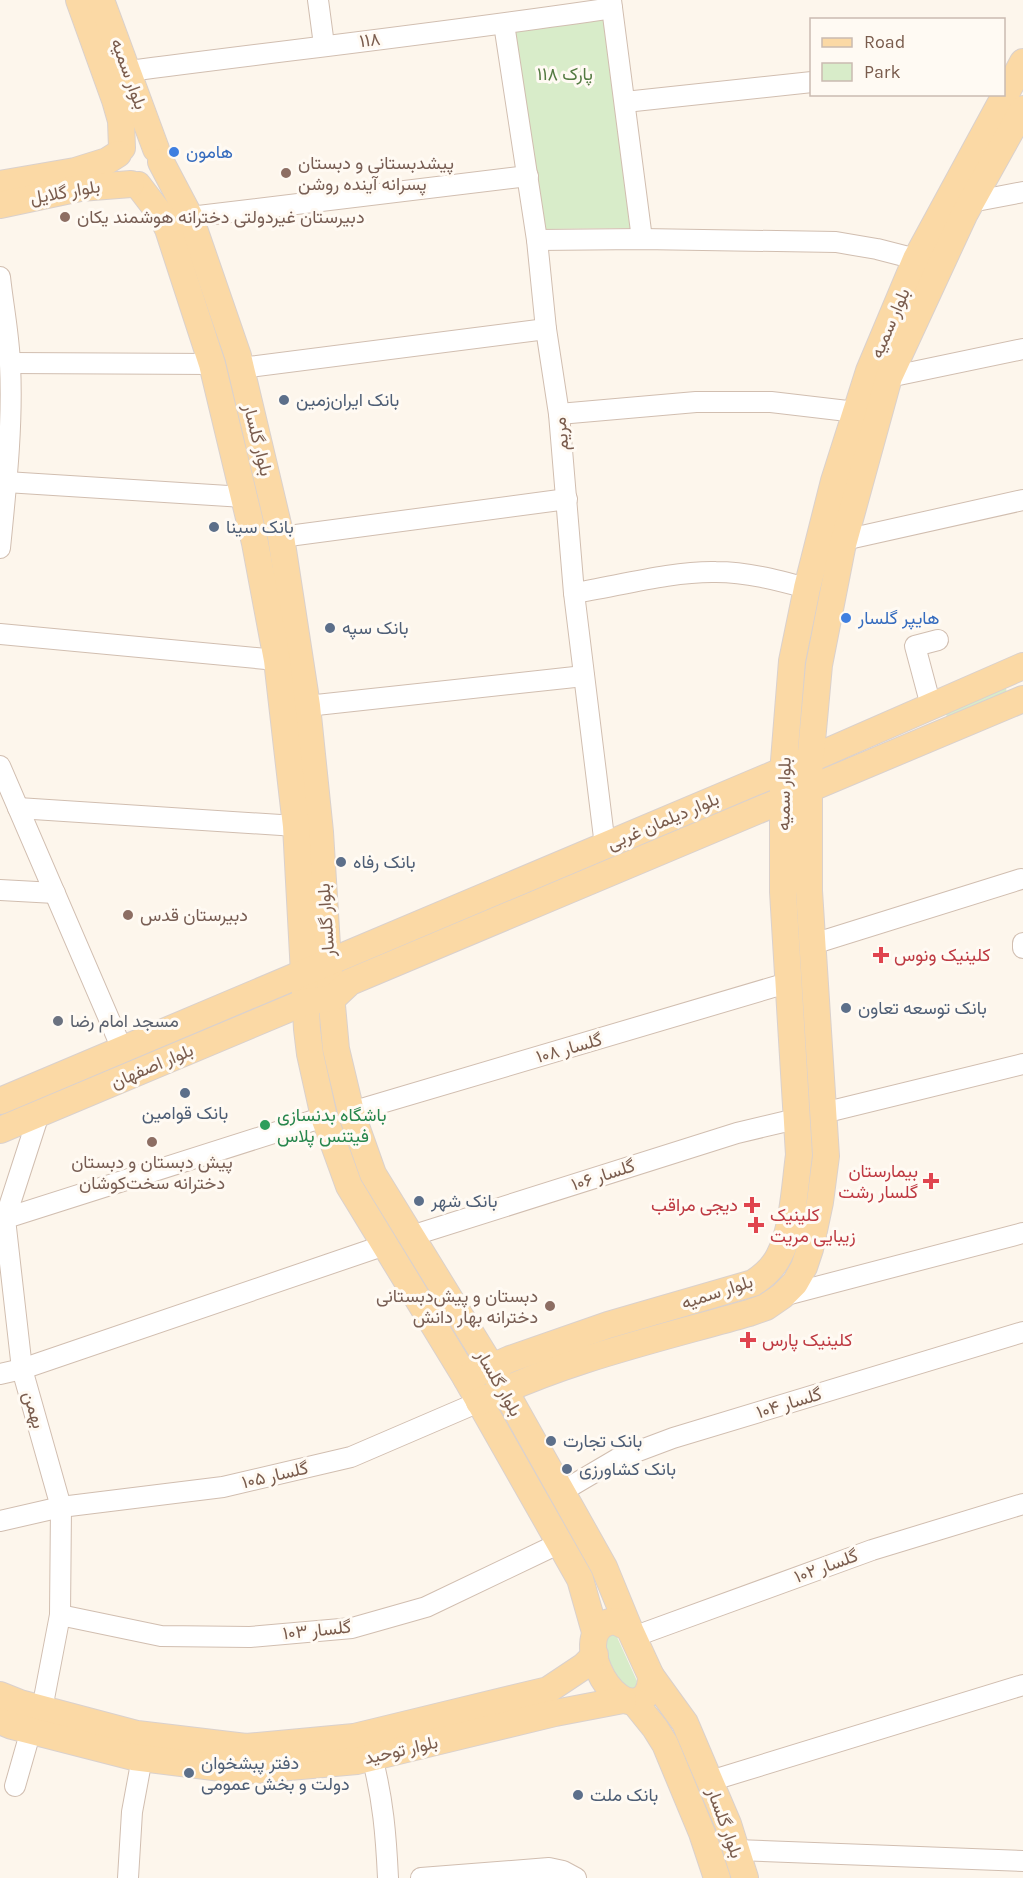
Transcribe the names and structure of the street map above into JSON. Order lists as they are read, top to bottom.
{
  "streets": {
    "main road": [
      "بلوار سمیه",
      "بلوار گلایل",
      "بلوار گلسار",
      "بلوار دیلمان غربی",
      "بلوار اصفهان",
      "بلوار توحید"
    ],
    "street": [
      "۱۱۸",
      "مریم",
      "گلسار ۱۰۸",
      "گلسار ۱۰۶",
      "گلسار ۱۰۴",
      "بهمن",
      "گلسار ۱۰۵",
      "گلسار ۱۰۲",
      "گلسار ۱۰۳"
    ]
  },
  "crossings": [
    ["۱۱۸", "بلوار سمیه"],
    ["۱۱۸", "مریم"],
    ["بلوار سمیه", "بلوار گلایل"],
    ["بلوار سمیه", "بلوار گلسار"],
    ["بلوار سمیه", "بلوار دیلمان غربی"],
    ["بلوار سمیه", "گلسار ۱۰۸"],
    ["بلوار سمیه", "گلسار ۱۰۶"],
    ["بلوار سمیه", "گلسار ۱۰۵"],
    ["بلوار گلایل", "بلوار گلسار"],
    ["مریم", "بلوار دیلمان غربی"],
    ["بلوار گلسار", "بلوار دیلمان غربی"],
    ["بلوار گلسار", "گلسار ۱۰۸"],
    ["بلوار گلسار", "بلوار اصفهان"],
    ["بلوار گلسار", "گلسار ۱۰۶"],
    ["بلوار گلسار", "گلسار ۱۰۴"],
    ["بلوار گلسار", "گلسار ۱۰۵"],
    ["بلوار گلسار", "گلسار ۱۰۲"],
    ["بلوار گلسار", "گلسار ۱۰۳"],
    ["بلوار گلسار", "بلوار توحید"],
    ["بلوار دیلمان غربی", "بلوار اصفهان"],
    ["بلوار اصفهان", "بهمن"],
    ["بهمن", "گلسار ۱۰۵"],
    ["بهمن", "گلسار ۱۰۳"],
    ["بهمن", "بلوار توحید"]
  ],
  "parks": ["پارک ۱۱۸"],
  "places": {
    "other": [
      "هامون",
      "پیشدبستانی و دبستان پسرانه آینده روشن",
      "دبیرستان غیردولتی دخترانه هوشمند یکان",
      "بانک ایران‌زمین",
      "بانک سینا",
      "هایپر گلسار",
      "بانک سپه",
      "بانک رفاه",
      "دبیرستان قدس",
      "بانک توسعه تعاون",
      "مسجد امام رضا",
      "بانک قوامین",
      "باشگاه بدنسازی فیتنس پلاس",
      "پیش دبستان و دبستان دخترانه سخت‌کوشان",
      "بانک شهر",
      "دبستان و پیش‌دبستانی دخترانه بهار دانش",
      "بانک تجارت",
      "بانک کشاورزی",
      "دفتر پبشخوان دولت و بخش عمومی",
      "بانک ملت"
    ],
    "health": [
      "کلینیک ونوس",
      "بیمارستان گلسار رشت",
      "دیجی مراقب",
      "کلینیک زیبایی مریت",
      "کلینیک پارس"
    ]
  },
  "legend": ["Road", "Park"]
}
